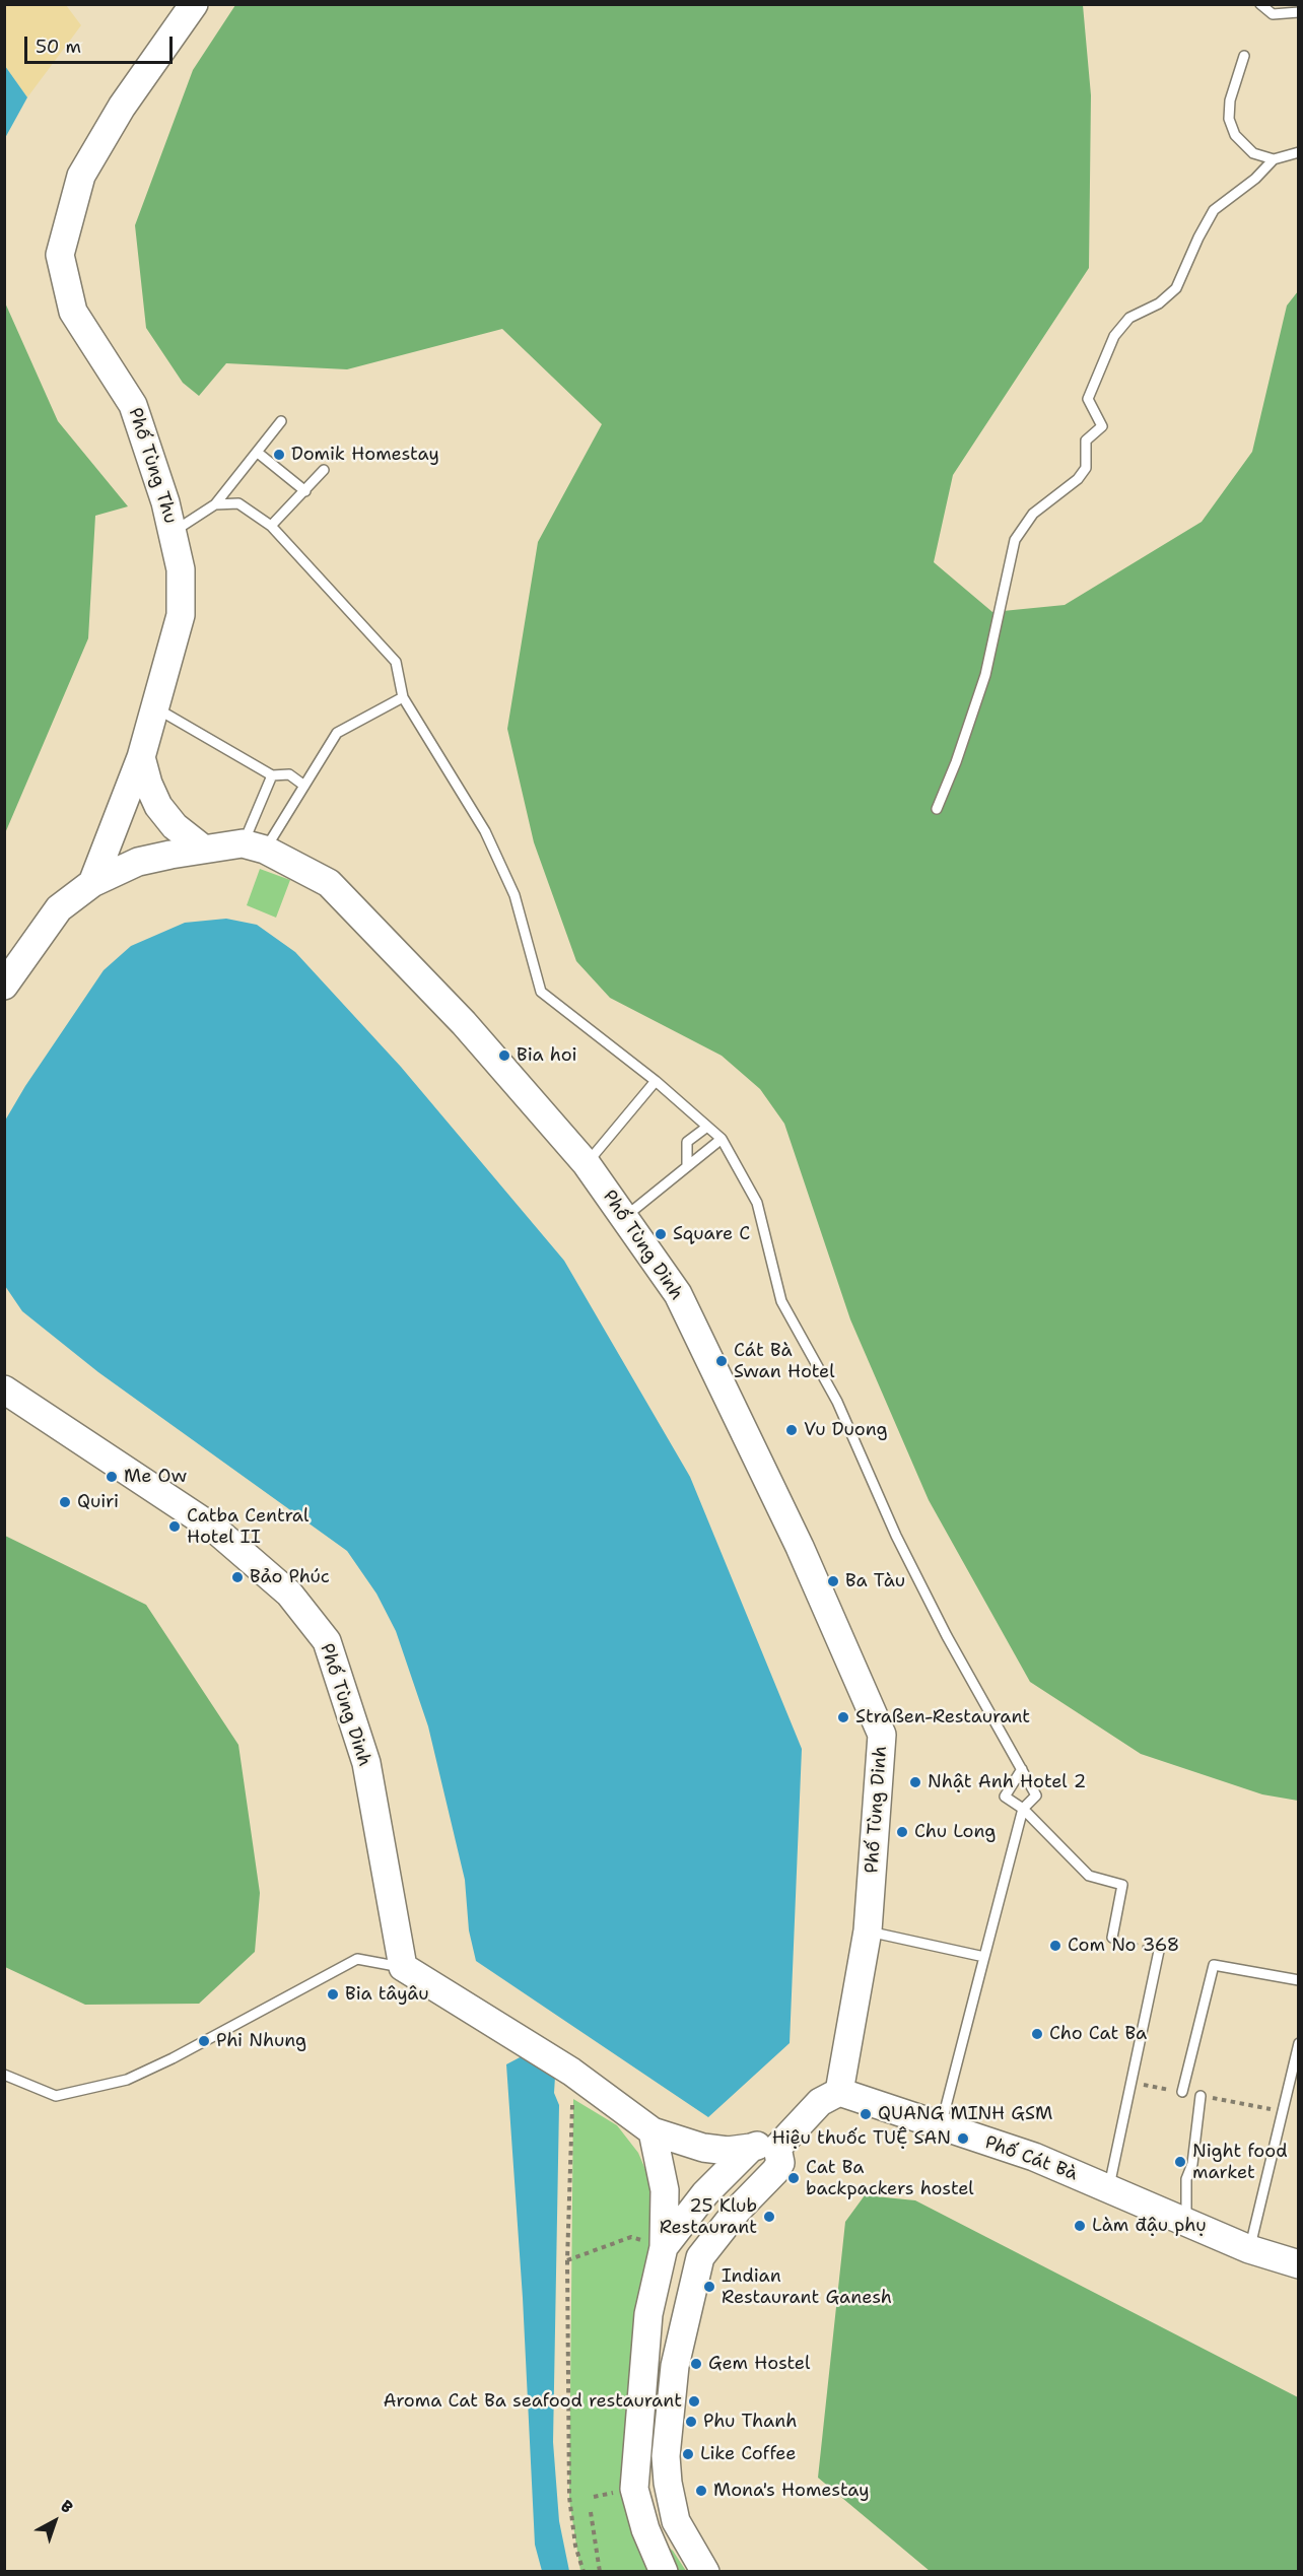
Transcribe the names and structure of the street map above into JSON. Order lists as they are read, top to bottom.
{
  "streets": {
    "main road": ["Phố Tùng Thu", "Phố Tùng Dinh", "Phố Cát Bà"]
  },
  "crossings": [
    ["Phố Tùng Dinh", "Phố Cát Bà"]
  ],
  "places": [
    "Domik Homestay",
    "Bia hoi",
    "Square C",
    "Cát Bà Swan Hotel",
    "Vu Duong",
    "Me Ow",
    "Quiri",
    "Catba Central Hotel II",
    "Bảo Phúc",
    "Ba Tàu",
    "Straßen-Restaurant",
    "Nhật Anh Hotel 2",
    "Chu Long",
    "Com No 368",
    "Bia tâyâu",
    "Cho Cat Ba",
    "Phi Nhung",
    "QUANG MINH GSM",
    "Hiệu thuốc TUỆ SAN",
    "Night food market",
    "Cat Ba backpackers hostel",
    "25 Klub Restaurant",
    "Làm đậu phụ",
    "Indian Restaurant Ganesh",
    "Gem Hostel",
    "Aroma Cat Ba seafood restaurant",
    "Phu Thanh",
    "Like Coffee",
    "Mona's Homestay"
  ],
  "scale_bar": "50 m",
  "north": "top right"
}
